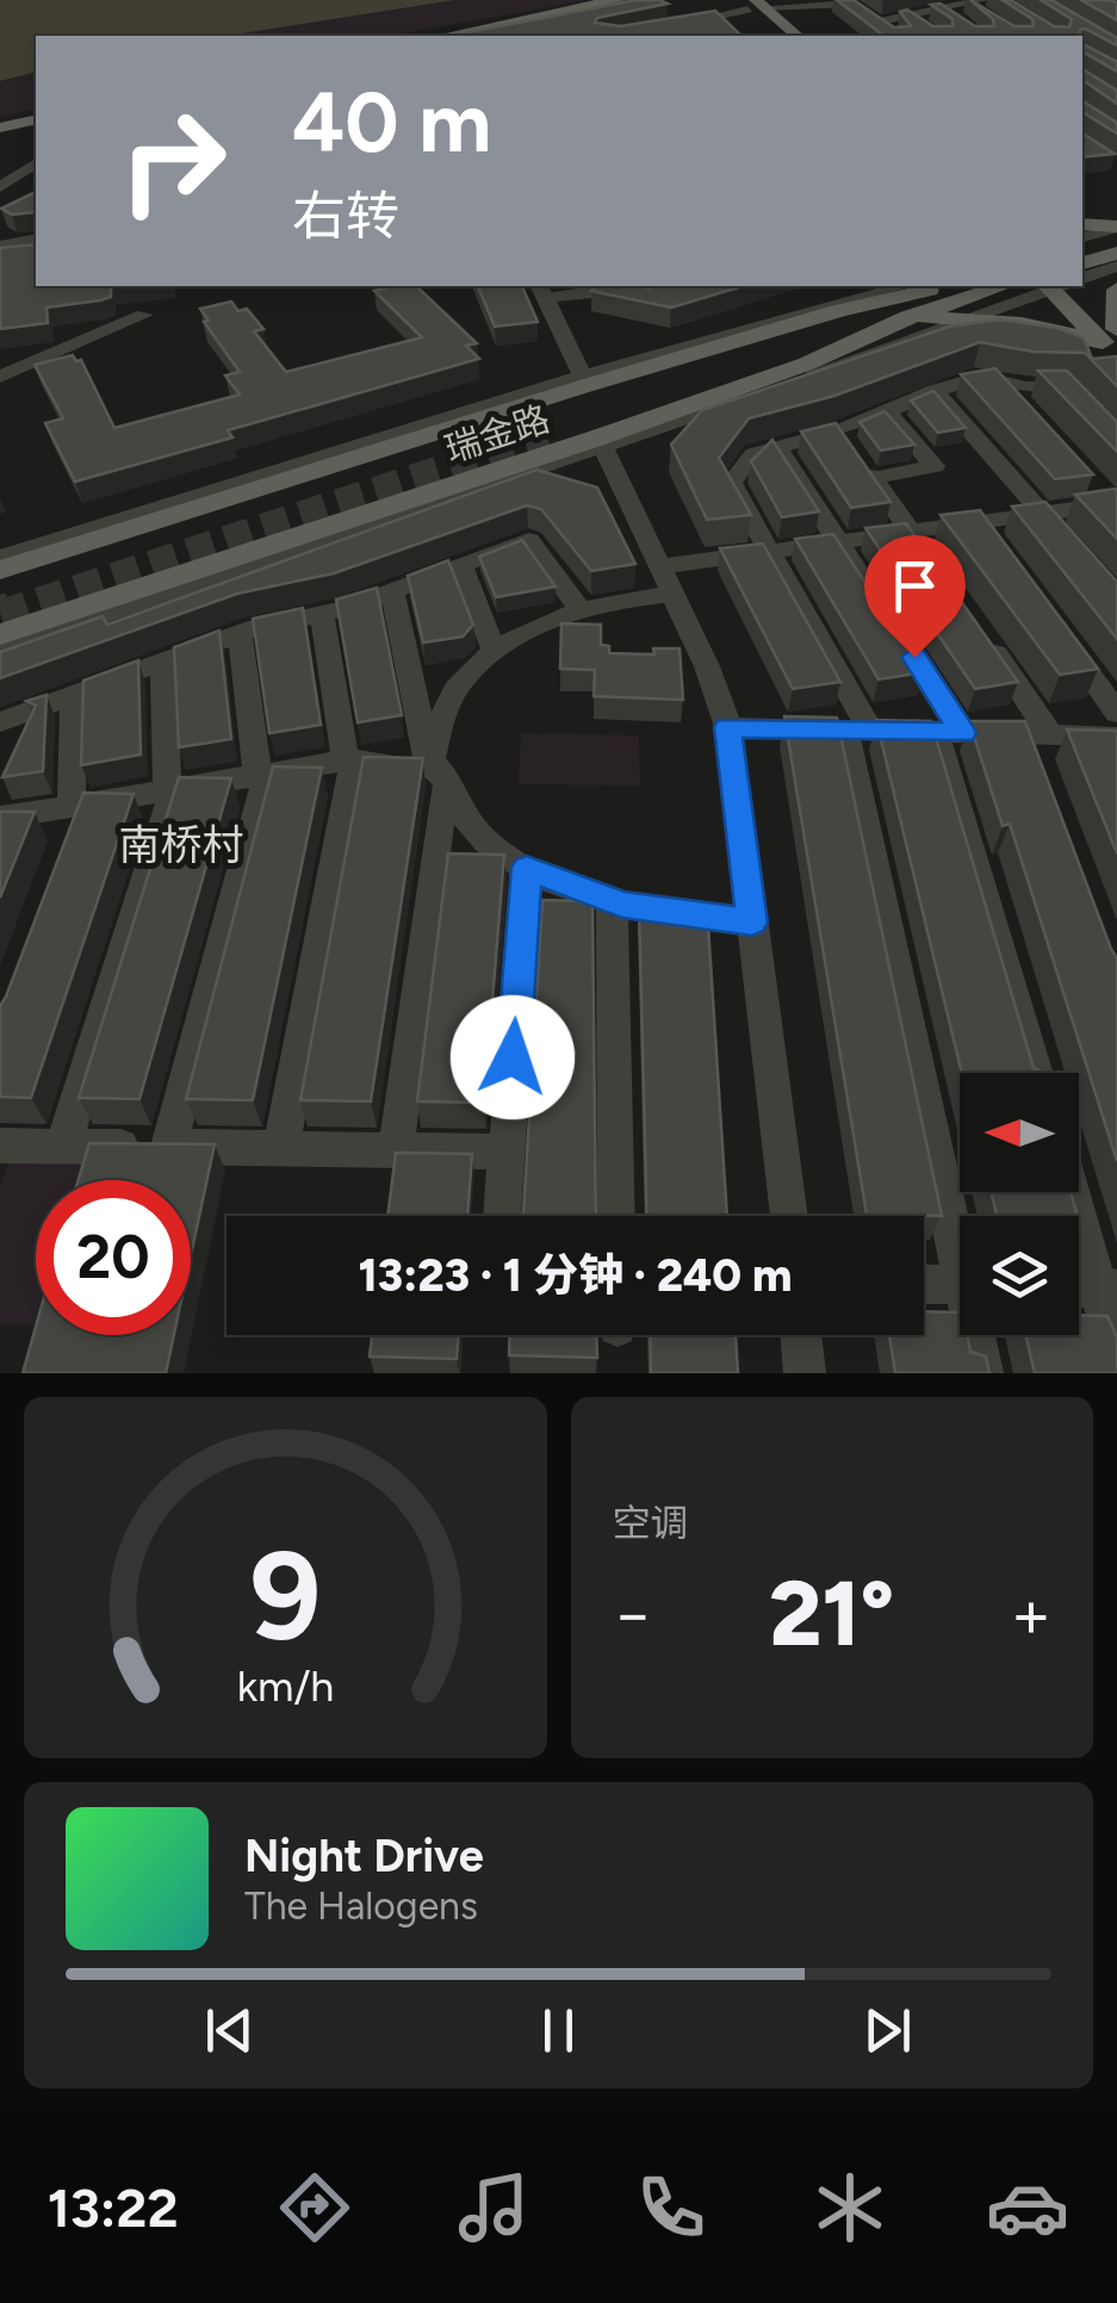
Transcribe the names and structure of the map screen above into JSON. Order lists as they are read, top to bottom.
{
  "streets": {
    "main road": ["瑞金路"]
  },
  "districts": ["南桥村"],
  "north": "left",
  "page": {
    "turn": ["40 m", "右转"],
    "limit": "20",
    "trip": "13:23 · 1 分钟 · 240 m",
    "tile": "空调",
    "heat": ["−", "21°", "+"],
    "song": ["Night Drive", "The Halogens"],
    "tabs": "13:22",
    "gauge": ["9", "km/h"]
  }
}
